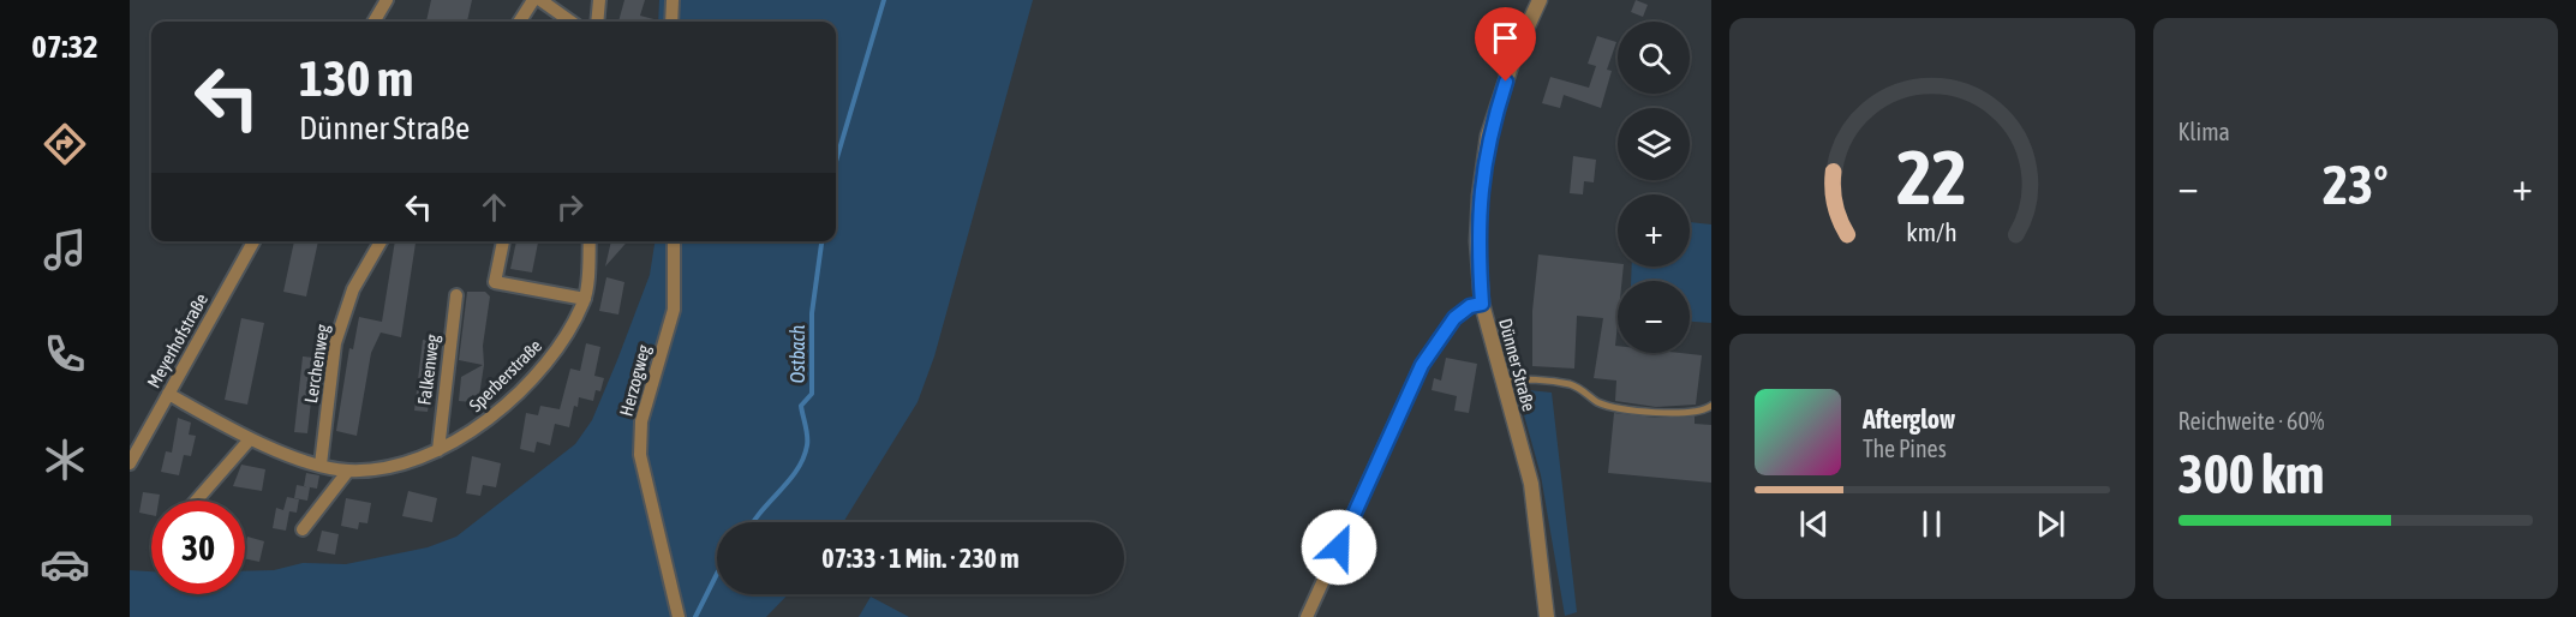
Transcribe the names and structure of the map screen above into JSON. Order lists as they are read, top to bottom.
{
  "streets": {
    "street": [
      "Meyerhofstraße",
      "Lerchenweg",
      "Dünner Straße",
      "Falkenweg",
      "Sperberstraße",
      "Herzogweg"
    ]
  },
  "crossings": [
    ["Meyerhofstraße", "Sperberstraße"],
    ["Lerchenweg", "Sperberstraße"],
    ["Falkenweg", "Sperberstraße"]
  ],
  "water": ["Ostbach"],
  "page": {
    "tabs": "07:32",
    "tile": [
      "Klima",
      ["Reichweite · 60%", "300 km"]
    ],
    "map_buttons": ["+", "−"],
    "turn": ["130 m", "Dünner Straße"],
    "heat": ["−", "23°", "+"],
    "song": ["Afterglow", "The Pines"],
    "limit": "30",
    "trip": "07:33 · 1 Min. · 230 m",
    "gauge": ["22", "km/h"]
  }
}
